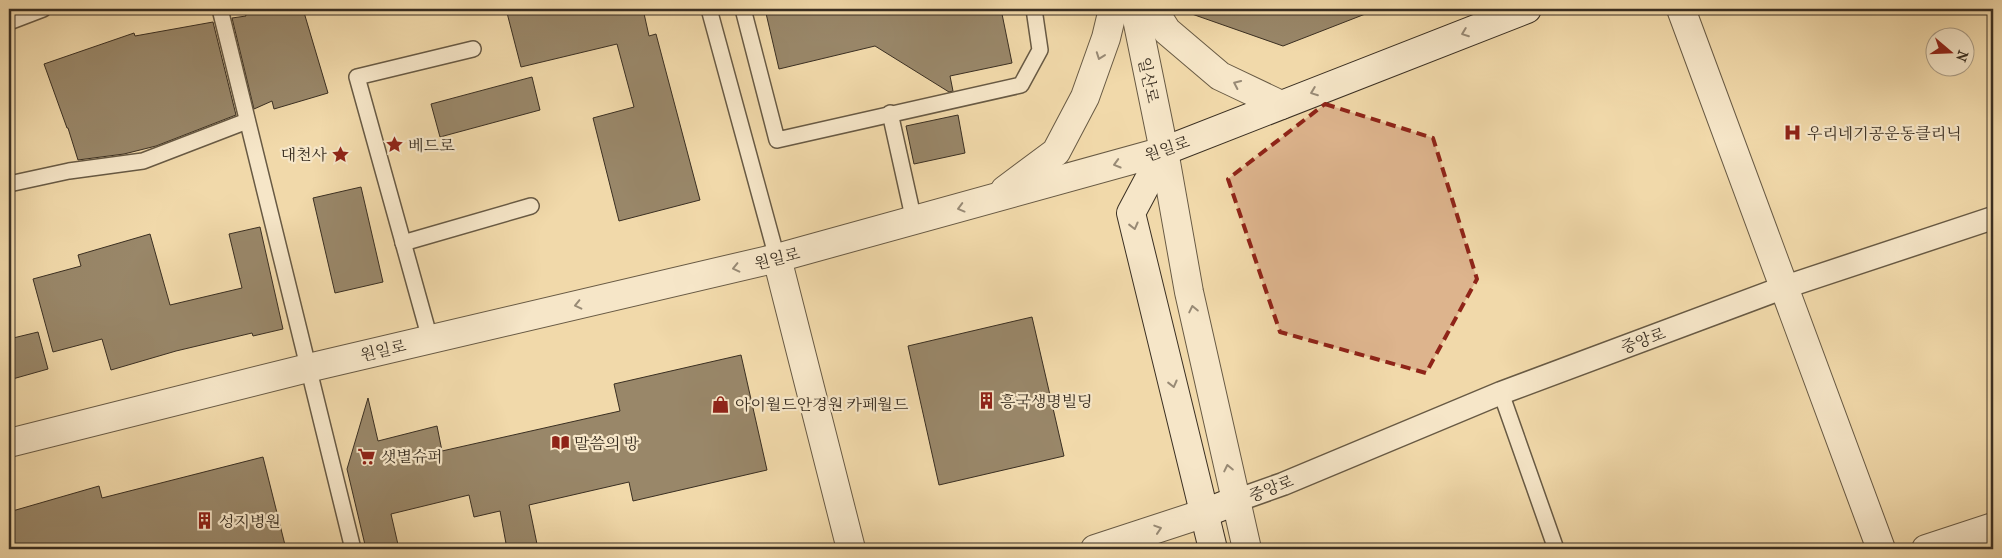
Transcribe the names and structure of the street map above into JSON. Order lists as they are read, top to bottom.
{
  "streets": {
    "street": ["일산로", "원일로", "중앙로"]
  },
  "crossings": [
    ["일산로", "원일로"],
    ["일산로", "중앙로"]
  ],
  "one_way": ["원일로"],
  "places": {
    "hospital": ["우리네기공운동클리닉"],
    "place": ["베드로", "대천사"],
    "building": ["흥국생명빌딩", "성지병원"],
    "shop": ["아이월드안경원 카페월드"],
    "library": ["말씀의 방"],
    "supermarket": ["샛별슈퍼"]
  },
  "north": "right"
}
